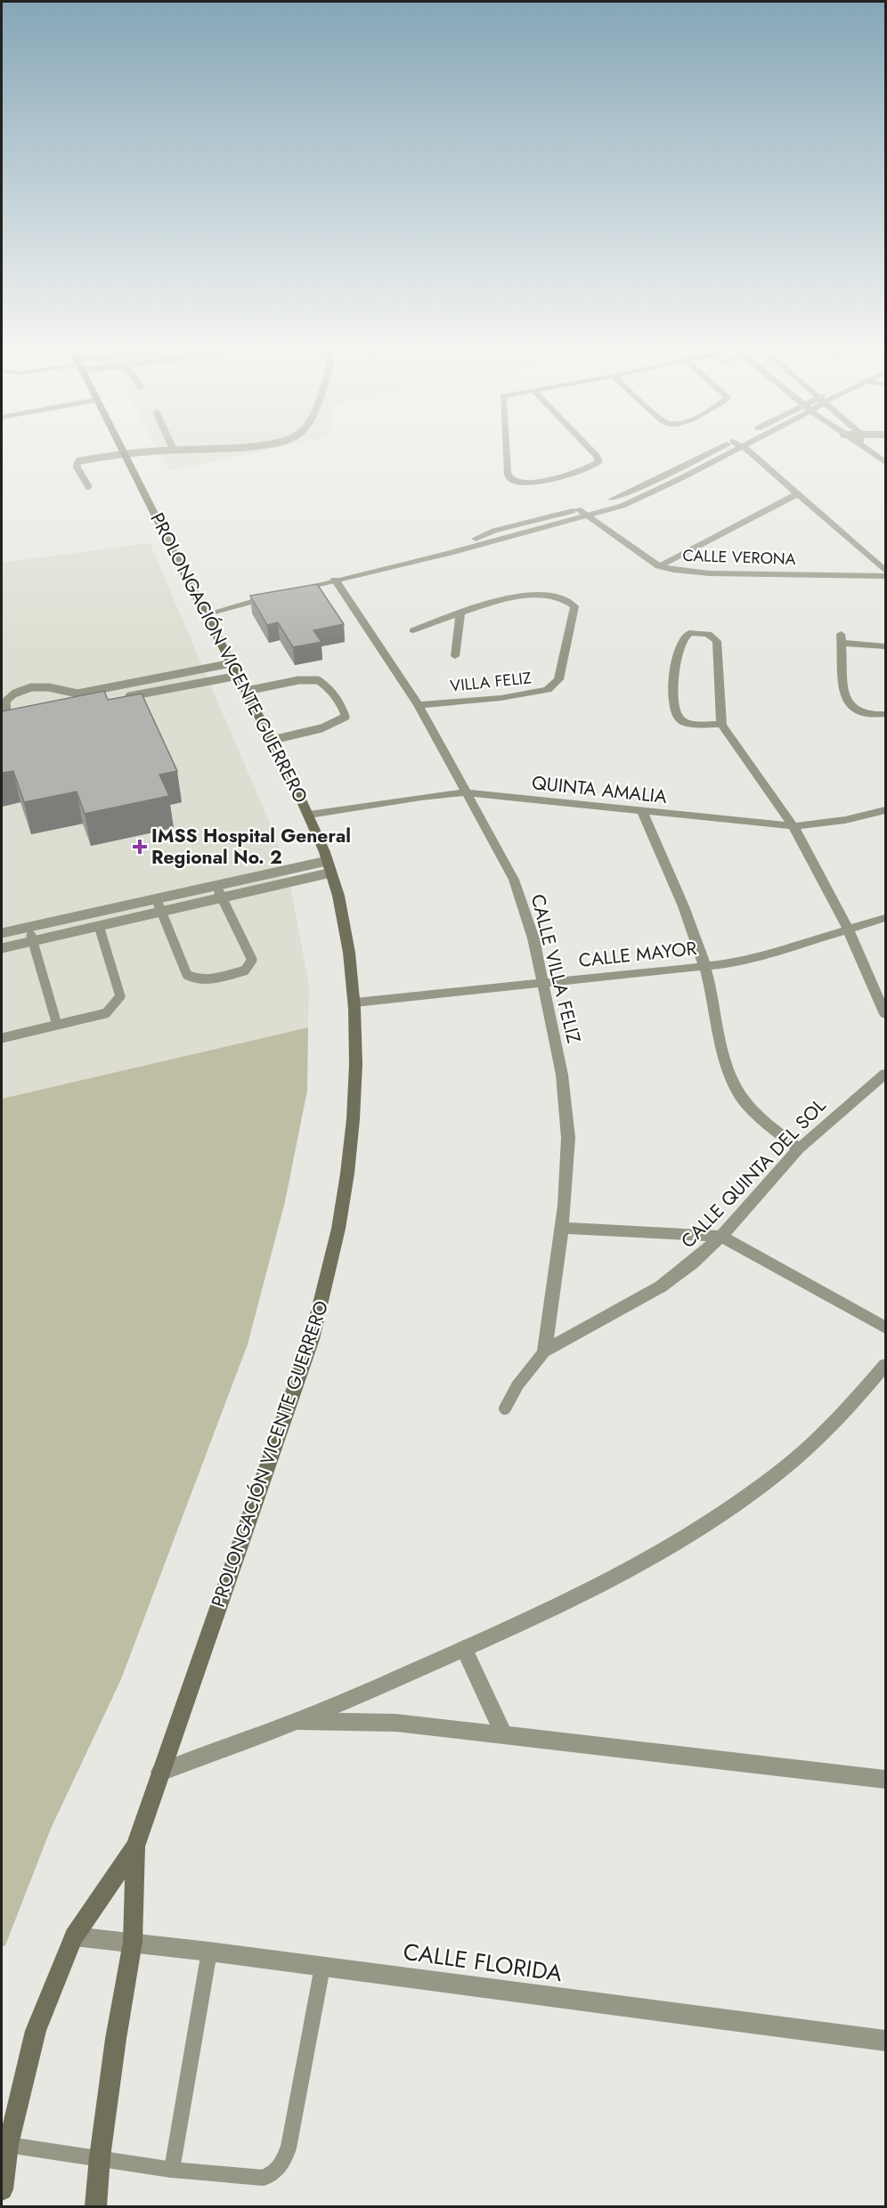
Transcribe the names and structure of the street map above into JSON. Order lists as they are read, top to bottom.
{
  "streets": {
    "main road": ["PROLONGACIÓN VICENTE GUERRERO"],
    "street": [
      "CALLE VERONA",
      "VILLA FELIZ",
      "QUINTA AMALIA",
      "CALLE MAYOR",
      "CALLE VILLA FELIZ",
      "CALLE QUINTA DEL SOL",
      "CALLE FLORIDA"
    ]
  },
  "crossings": [
    ["PROLONGACIÓN VICENTE GUERRERO", "QUINTA AMALIA"],
    ["PROLONGACIÓN VICENTE GUERRERO", "CALLE MAYOR"],
    ["PROLONGACIÓN VICENTE GUERRERO", "CALLE FLORIDA"],
    ["VILLA FELIZ", "CALLE VILLA FELIZ"],
    ["QUINTA AMALIA", "CALLE VILLA FELIZ"],
    ["CALLE MAYOR", "CALLE VILLA FELIZ"],
    ["CALLE VILLA FELIZ", "CALLE QUINTA DEL SOL"]
  ],
  "places": {
    "health": ["IMSS Hospital General Regional No. 2"]
  }
}
